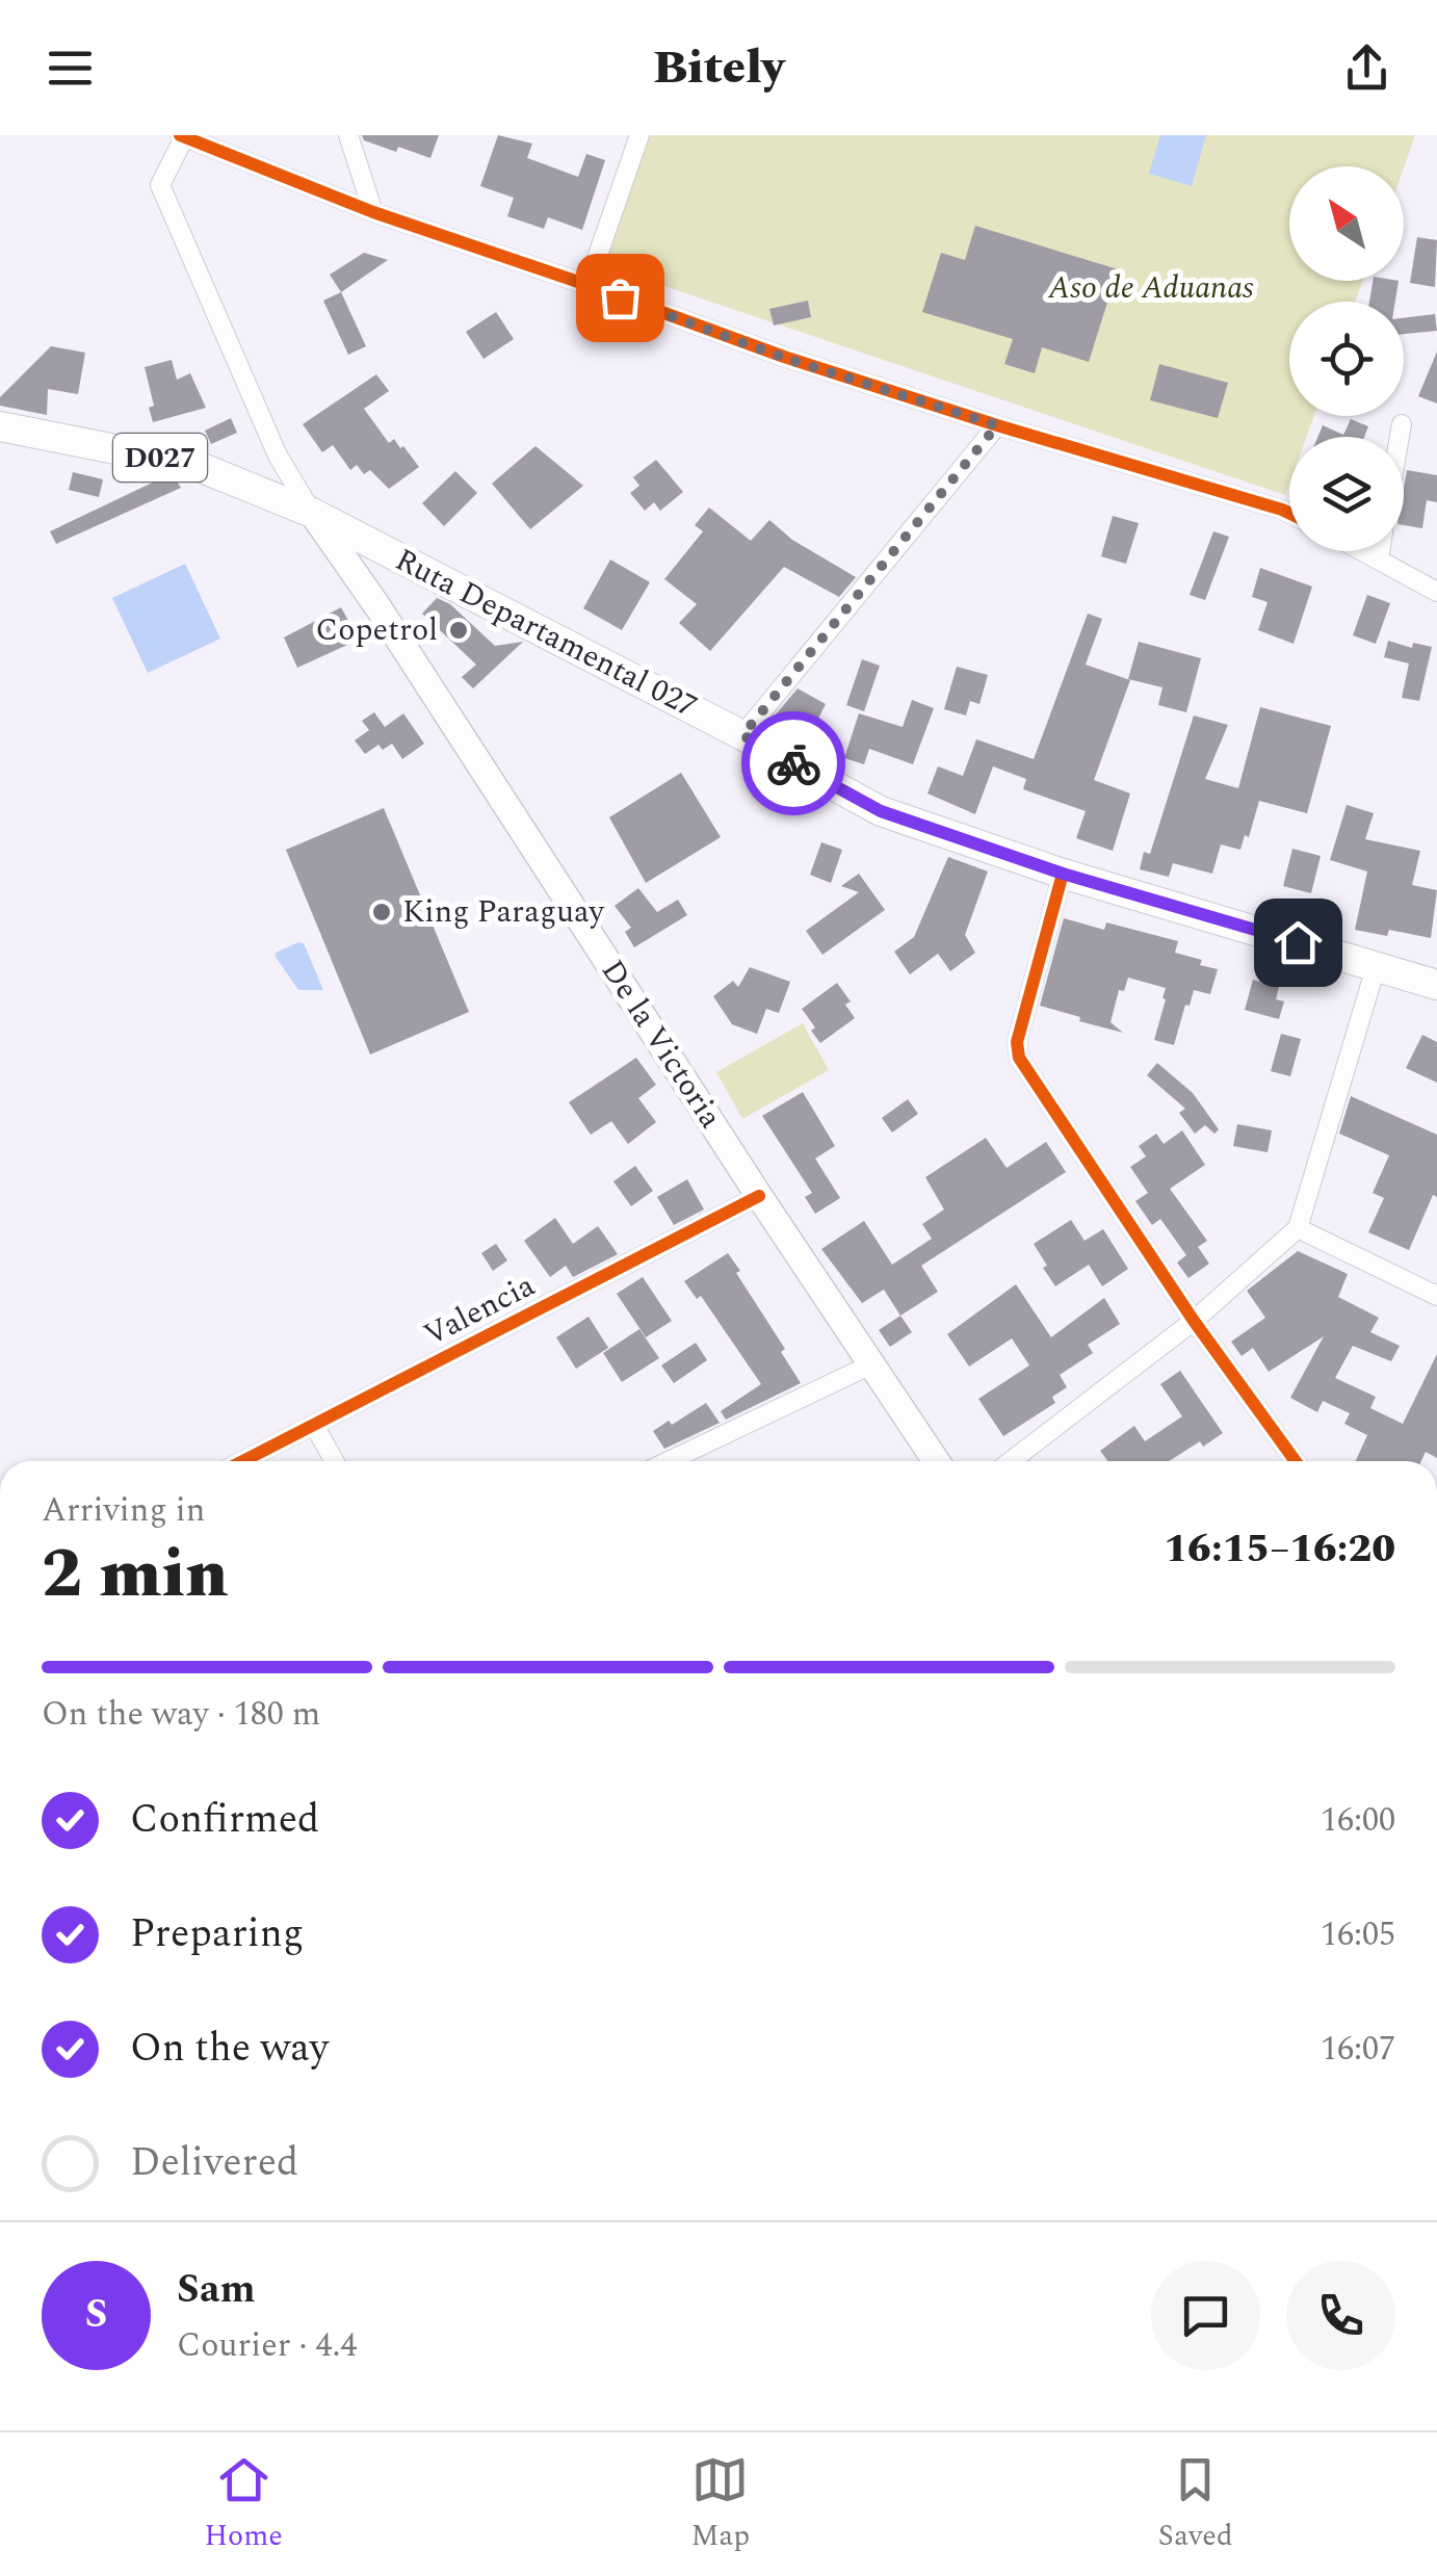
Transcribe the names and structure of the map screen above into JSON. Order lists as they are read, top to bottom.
{
  "streets": {
    "main road": ["D027", "Ruta Departamental 027", "De la Victoria"],
    "street": ["Valencia"]
  },
  "crossings": [
    ["Ruta Departamental 027", "De la Victoria"],
    ["De la Victoria", "Valencia"]
  ],
  "parks": ["Aso de Aduanas"],
  "places": ["Copetrol", "King Paraguay"],
  "north": "top left",
  "page": {
    "header": "Bitely",
    "heading": ["2 min", "Arriving in", "16:15–16:20"],
    "panel": ["Sam", "Courier · 4.4"],
    "bar": "On the way · 180 m",
    "list": [
      ["Confirmed", "16:00"],
      ["Preparing", "16:05"],
      ["On the way", "16:07"],
      "Delivered"
    ],
    "round": "S",
    "tabs": ["Home", "Map", "Saved"]
  }
}
